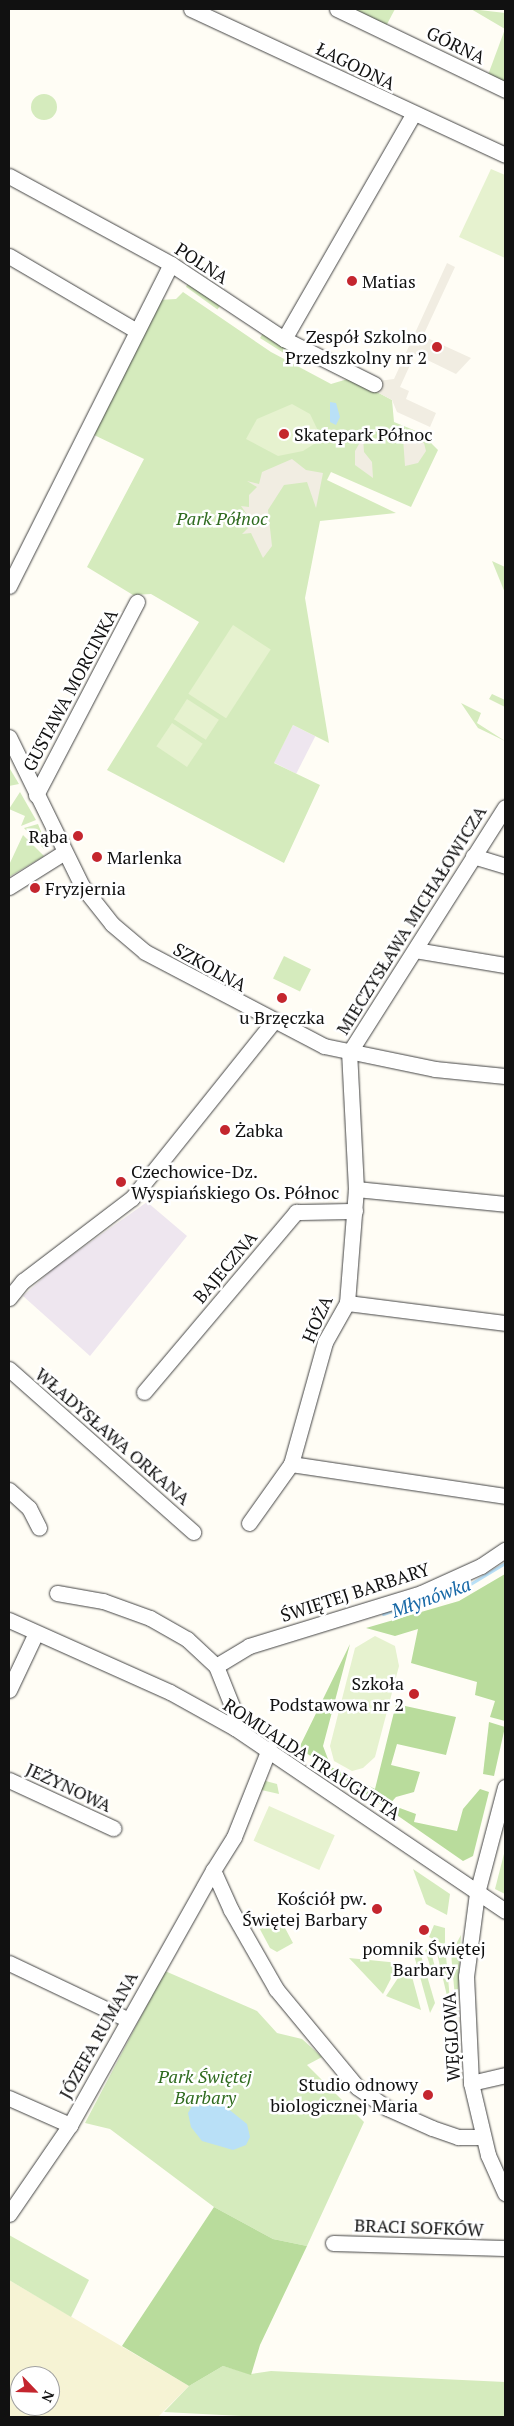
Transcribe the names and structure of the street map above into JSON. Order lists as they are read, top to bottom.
{
  "streets": {
    "street": [
      "GÓRNA",
      "ŁAGODNA",
      "POLNA",
      "GUSTAWA MORCINKA",
      "MIECZYSŁAWA MICHAŁOWICZA",
      "SZKOLNA",
      "BAJECZNA",
      "HOŻA",
      "WŁADYSŁAWA ORKANA",
      "ŚWIĘTEJ BARBARY",
      "ROMUALDA TRAUGUTTA",
      "JEŻYNOWA",
      "JÓZEFA RUMANA",
      "WĘGLOWA",
      "BRACI SOFKÓW"
    ]
  },
  "crossings": [
    ["GUSTAWA MORCINKA", "SZKOLNA"],
    ["MIECZYSŁAWA MICHAŁOWICZA", "SZKOLNA"],
    ["MIECZYSŁAWA MICHAŁOWICZA", "HOŻA"],
    ["SZKOLNA", "HOŻA"],
    ["BAJECZNA", "HOŻA"],
    ["ROMUALDA TRAUGUTTA", "JÓZEFA RUMANA"],
    ["ROMUALDA TRAUGUTTA", "WĘGLOWA"]
  ],
  "water": ["Młynówka"],
  "parks": ["Park Północ", "Park Świętej Barbary"],
  "places": [
    "Matias",
    "Zespół Szkolno Przedszkolny nr 2",
    "Skatepark Północ",
    "Rąba",
    "Marlenka",
    "Fryzjernia",
    "u Brzęczka",
    "Żabka",
    "Czechowice-Dz. Wyspiańskiego Os. Północ",
    "Szkoła Podstawowa nr 2",
    "Kościół pw. Świętej Barbary",
    "pomnik Świętej Barbary",
    "Studio odnowy biologicznej Maria"
  ],
  "north": "bottom right"
}
